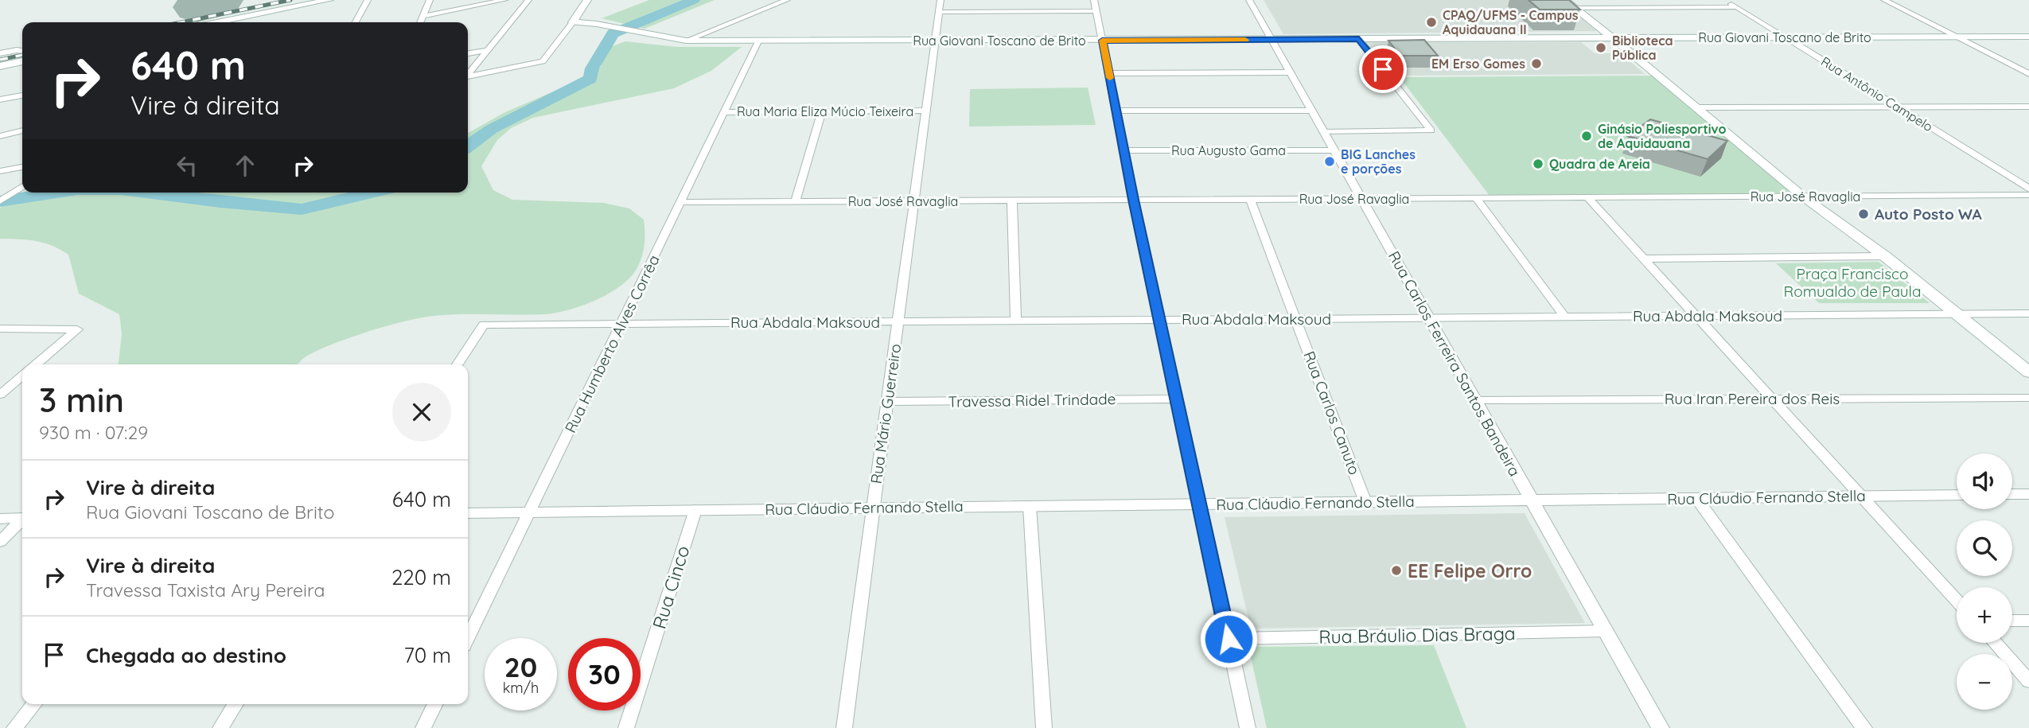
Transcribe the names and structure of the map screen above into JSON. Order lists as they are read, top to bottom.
{
  "streets": {
    "main road": ["Rua Giovani Toscano de Brito"],
    "street": [
      "Rua Antônio Campelo",
      "Rua Maria Eliza Múcio Teixeira",
      "Rua Augusto Gama",
      "Rua José Ravaglia",
      "Rua Abdala Maksoud",
      "Rua Humberto Alves Corrêa",
      "Rua Carlos Ferreira Santos Bandeira",
      "Rua Iran Pereira dos Reis",
      "Travessa Ridel Trindade",
      "Rua Carlos Canuto",
      "Rua Mário Guerreiro",
      "Rua Cláudio Fernando Stella",
      "Rua Cinco",
      "Rua Bráulio Dias Braga"
    ]
  },
  "crossings": [
    ["Rua Giovani Toscano de Brito", "Rua Antônio Campelo"],
    ["Rua Giovani Toscano de Brito", "Rua Humberto Alves Corrêa"],
    ["Rua Giovani Toscano de Brito", "Rua Carlos Ferreira Santos Bandeira"],
    ["Rua Giovani Toscano de Brito", "Rua Mário Guerreiro"],
    ["Rua Maria Eliza Múcio Teixeira", "Rua Humberto Alves Corrêa"],
    ["Rua Maria Eliza Múcio Teixeira", "Rua Mário Guerreiro"],
    ["Rua Augusto Gama", "Rua Carlos Ferreira Santos Bandeira"],
    ["Rua José Ravaglia", "Rua Humberto Alves Corrêa"],
    ["Rua José Ravaglia", "Rua Carlos Ferreira Santos Bandeira"],
    ["Rua José Ravaglia", "Rua Carlos Canuto"],
    ["Rua José Ravaglia", "Rua Mário Guerreiro"],
    ["Rua Abdala Maksoud", "Rua Humberto Alves Corrêa"],
    ["Rua Abdala Maksoud", "Rua Carlos Ferreira Santos Bandeira"],
    ["Rua Abdala Maksoud", "Rua Carlos Canuto"],
    ["Rua Abdala Maksoud", "Rua Mário Guerreiro"],
    ["Rua Humberto Alves Corrêa", "Rua Cláudio Fernando Stella"],
    ["Rua Carlos Ferreira Santos Bandeira", "Rua Iran Pereira dos Reis"],
    ["Rua Carlos Ferreira Santos Bandeira", "Rua Cláudio Fernando Stella"],
    ["Rua Carlos Ferreira Santos Bandeira", "Rua Bráulio Dias Braga"],
    ["Travessa Ridel Trindade", "Rua Mário Guerreiro"],
    ["Rua Carlos Canuto", "Rua Cláudio Fernando Stella"],
    ["Rua Mário Guerreiro", "Rua Cláudio Fernando Stella"],
    ["Rua Cláudio Fernando Stella", "Rua Cinco"]
  ],
  "parks": ["Praça Francisco Romualdo de Paula"],
  "places": [
    "CPAQ/UFMS - Campus Aquidauana II",
    "Biblioteca Pública",
    "EM Erso Gomes",
    "Ginásio Poliesportivo de Aquidauana",
    "BIG Lanches e porções",
    "Quadra de Areia",
    "Auto Posto WA",
    "EE Felipe Orro"
  ],
  "page": {
    "turn": ["640 m", "Vire à direita"],
    "heading": ["3 min", "930 m · 07:29"],
    "map_buttons": ["+", "−"],
    "list": [
      {
        "name": "Vire à direita",
        "note": "Rua Giovani Toscano de Brito",
        "value": "640 m"
      },
      {
        "name": "Vire à direita",
        "note": "Travessa Taxista Ary Pereira",
        "value": "220 m"
      },
      {
        "name": "Chegada ao destino",
        "value": "70 m"
      }
    ],
    "speed": "20 km/h",
    "limit": "30"
  }
}
